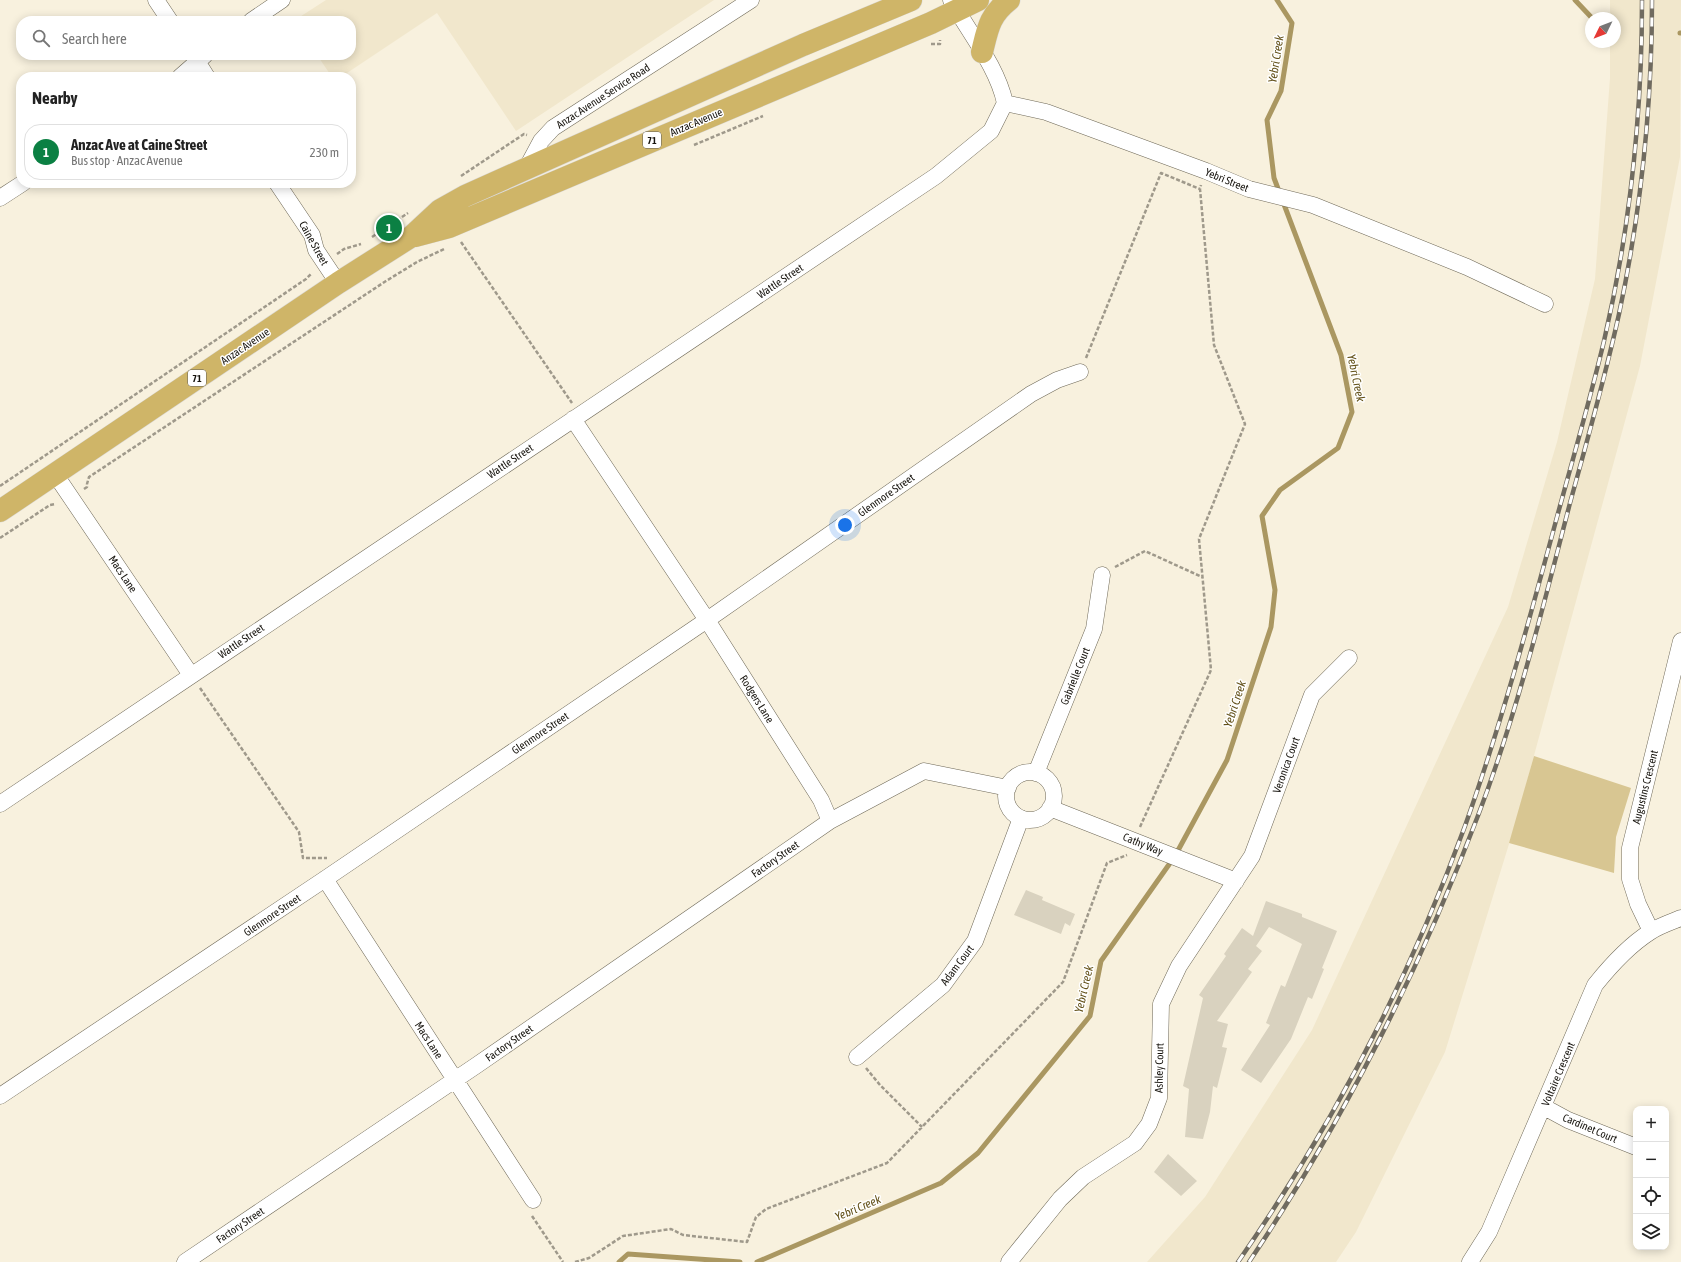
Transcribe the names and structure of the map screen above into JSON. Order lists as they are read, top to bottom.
{
  "streets": {
    "highway": ["Anzac Avenue", "71"],
    "street": [
      "Anzac Avenue Service Road",
      "Yebri Street",
      "Caine Street",
      "Wattle Street",
      "Glenmore Street",
      "Macs Lane",
      "Gabrielle Court",
      "Rodgers Lane",
      "Veronica Court",
      "Augustins Crescent",
      "Cathy Way",
      "Factory Street",
      "Adam Court",
      "Ashley Court",
      "Voltaire Crescent",
      "Cardinet Court"
    ]
  },
  "crossings": [
    ["Anzac Avenue Service Road", "Anzac Avenue"],
    ["Anzac Avenue", "Caine Street"],
    ["Anzac Avenue", "Macs Lane"],
    ["Yebri Street", "Wattle Street"],
    ["Wattle Street", "Macs Lane"],
    ["Wattle Street", "Rodgers Lane"],
    ["Glenmore Street", "Macs Lane"],
    ["Glenmore Street", "Rodgers Lane"],
    ["Macs Lane", "Factory Street"],
    ["Gabrielle Court", "Cathy Way"],
    ["Gabrielle Court", "Adam Court"],
    ["Rodgers Lane", "Factory Street"],
    ["Veronica Court", "Cathy Way"],
    ["Veronica Court", "Ashley Court"],
    ["Augustins Crescent", "Voltaire Crescent"],
    ["Cathy Way", "Adam Court"],
    ["Cathy Way", "Ashley Court"],
    ["Voltaire Crescent", "Cardinet Court"]
  ],
  "water": ["Yebri Creek"],
  "north": "bottom left",
  "page": {
    "search": "Search here",
    "heading": "Nearby",
    "list": [
      {
        "mark": "1",
        "name": "Anzac Ave at Caine Street",
        "note": "Bus stop · Anzac Avenue",
        "value": "230 m"
      }
    ],
    "pins": "1",
    "map_buttons": ["+", "−"]
  }
}
